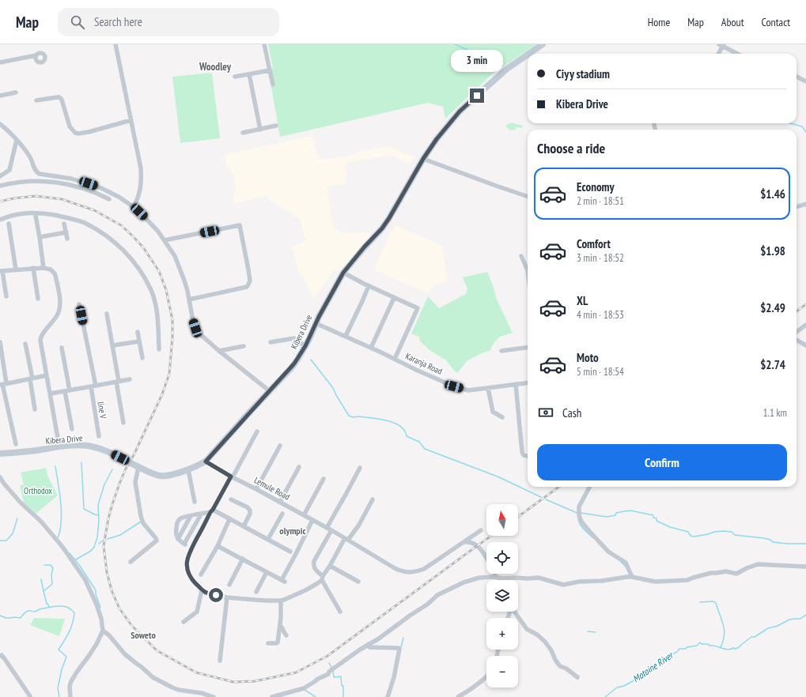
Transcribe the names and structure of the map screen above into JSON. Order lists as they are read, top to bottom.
{
  "streets": {
    "street": [
      "Kibera Drive",
      "Karanja Road",
      "line V",
      "Lemule Road"
    ]
  },
  "crossings": [
    ["Kibera Drive", "Karanja Road"],
    ["Kibera Drive", "Lemule Road"]
  ],
  "districts": ["Woodley", "olympic", "Soweto"],
  "water": ["Motoine River"],
  "parks": ["Orthodox"],
  "north": "top",
  "page": {
    "header": "Map",
    "search": "Search here",
    "nav": [
      "Home",
      "Map",
      "About",
      "Contact"
    ],
    "bubble": "3 min",
    "banner": ["Ciyy stadium", "Kibera Drive"],
    "heading": "Choose a ride",
    "list": [
      {
        "name": "Economy",
        "note": "2 min · 18:51",
        "value": "$1.46"
      },
      {
        "name": "Comfort",
        "note": "3 min · 18:52",
        "value": "$1.98"
      },
      {
        "name": "XL",
        "note": "4 min · 18:53",
        "value": "$2.49"
      },
      {
        "name": "Moto",
        "note": "5 min · 18:54",
        "value": "$2.74"
      }
    ],
    "pay": ["Cash", "1.1 km"],
    "buttons": "Confirm",
    "map_buttons": ["+", "−"]
  }
}
